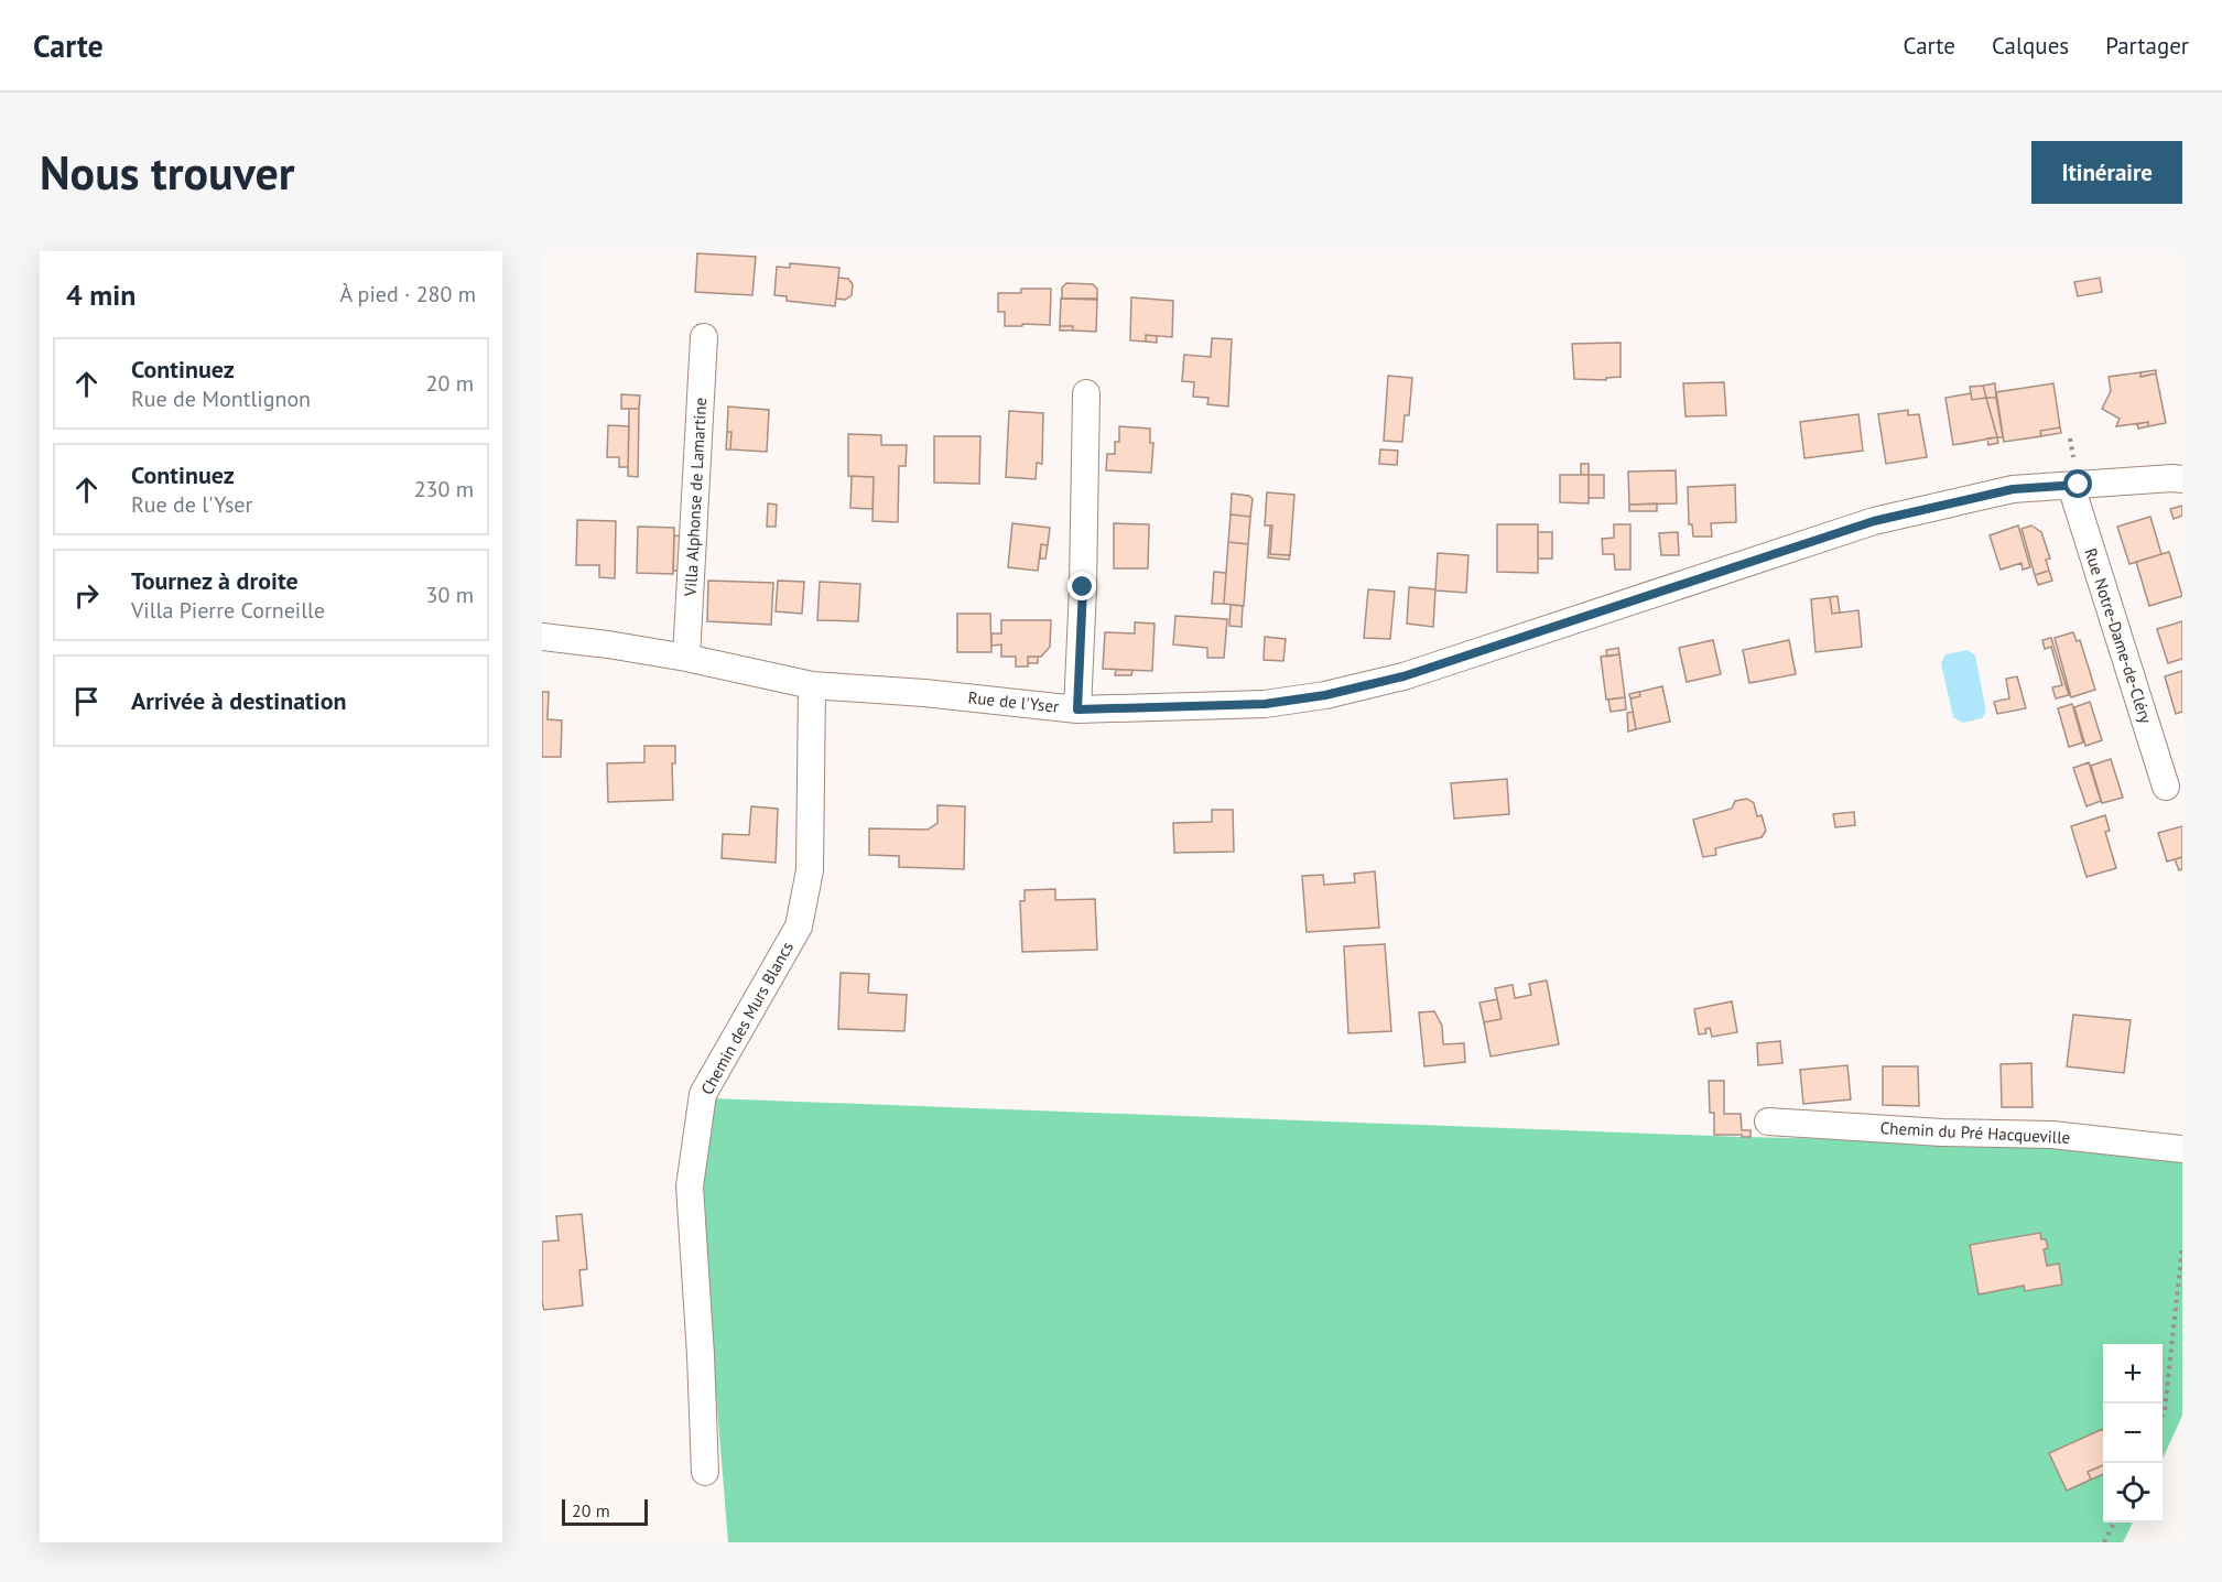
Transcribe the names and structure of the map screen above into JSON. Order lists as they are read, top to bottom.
{
  "streets": {
    "street": [
      "Villa Alphonse de Lamartine",
      "Rue Notre-Dame-de-Cléry",
      "Rue de l'Yser",
      "Chemin des Murs Blancs",
      "Chemin du Pré Hacqueville"
    ]
  },
  "crossings": [
    ["Villa Alphonse de Lamartine", "Rue de l'Yser"],
    ["Rue Notre-Dame-de-Cléry", "Rue de l'Yser"],
    ["Rue de l'Yser", "Chemin des Murs Blancs"]
  ],
  "scale_bar": "20 m",
  "page": {
    "header": "Carte",
    "nav": ["Carte", "Calques", "Partager"],
    "buttons": "Itinéraire",
    "title": "Nous trouver",
    "heading": ["4 min", "À pied · 280 m"],
    "list": [
      ["Continuez", "Rue de Montlignon", "20 m"],
      ["Continuez", "Rue de l'Yser", "230 m"],
      ["Tournez à droite", "Villa Pierre Corneille", "30 m"],
      "Arrivée à destination"
    ],
    "map_buttons": ["+", "−"],
    "scale": "20 m"
  }
}
